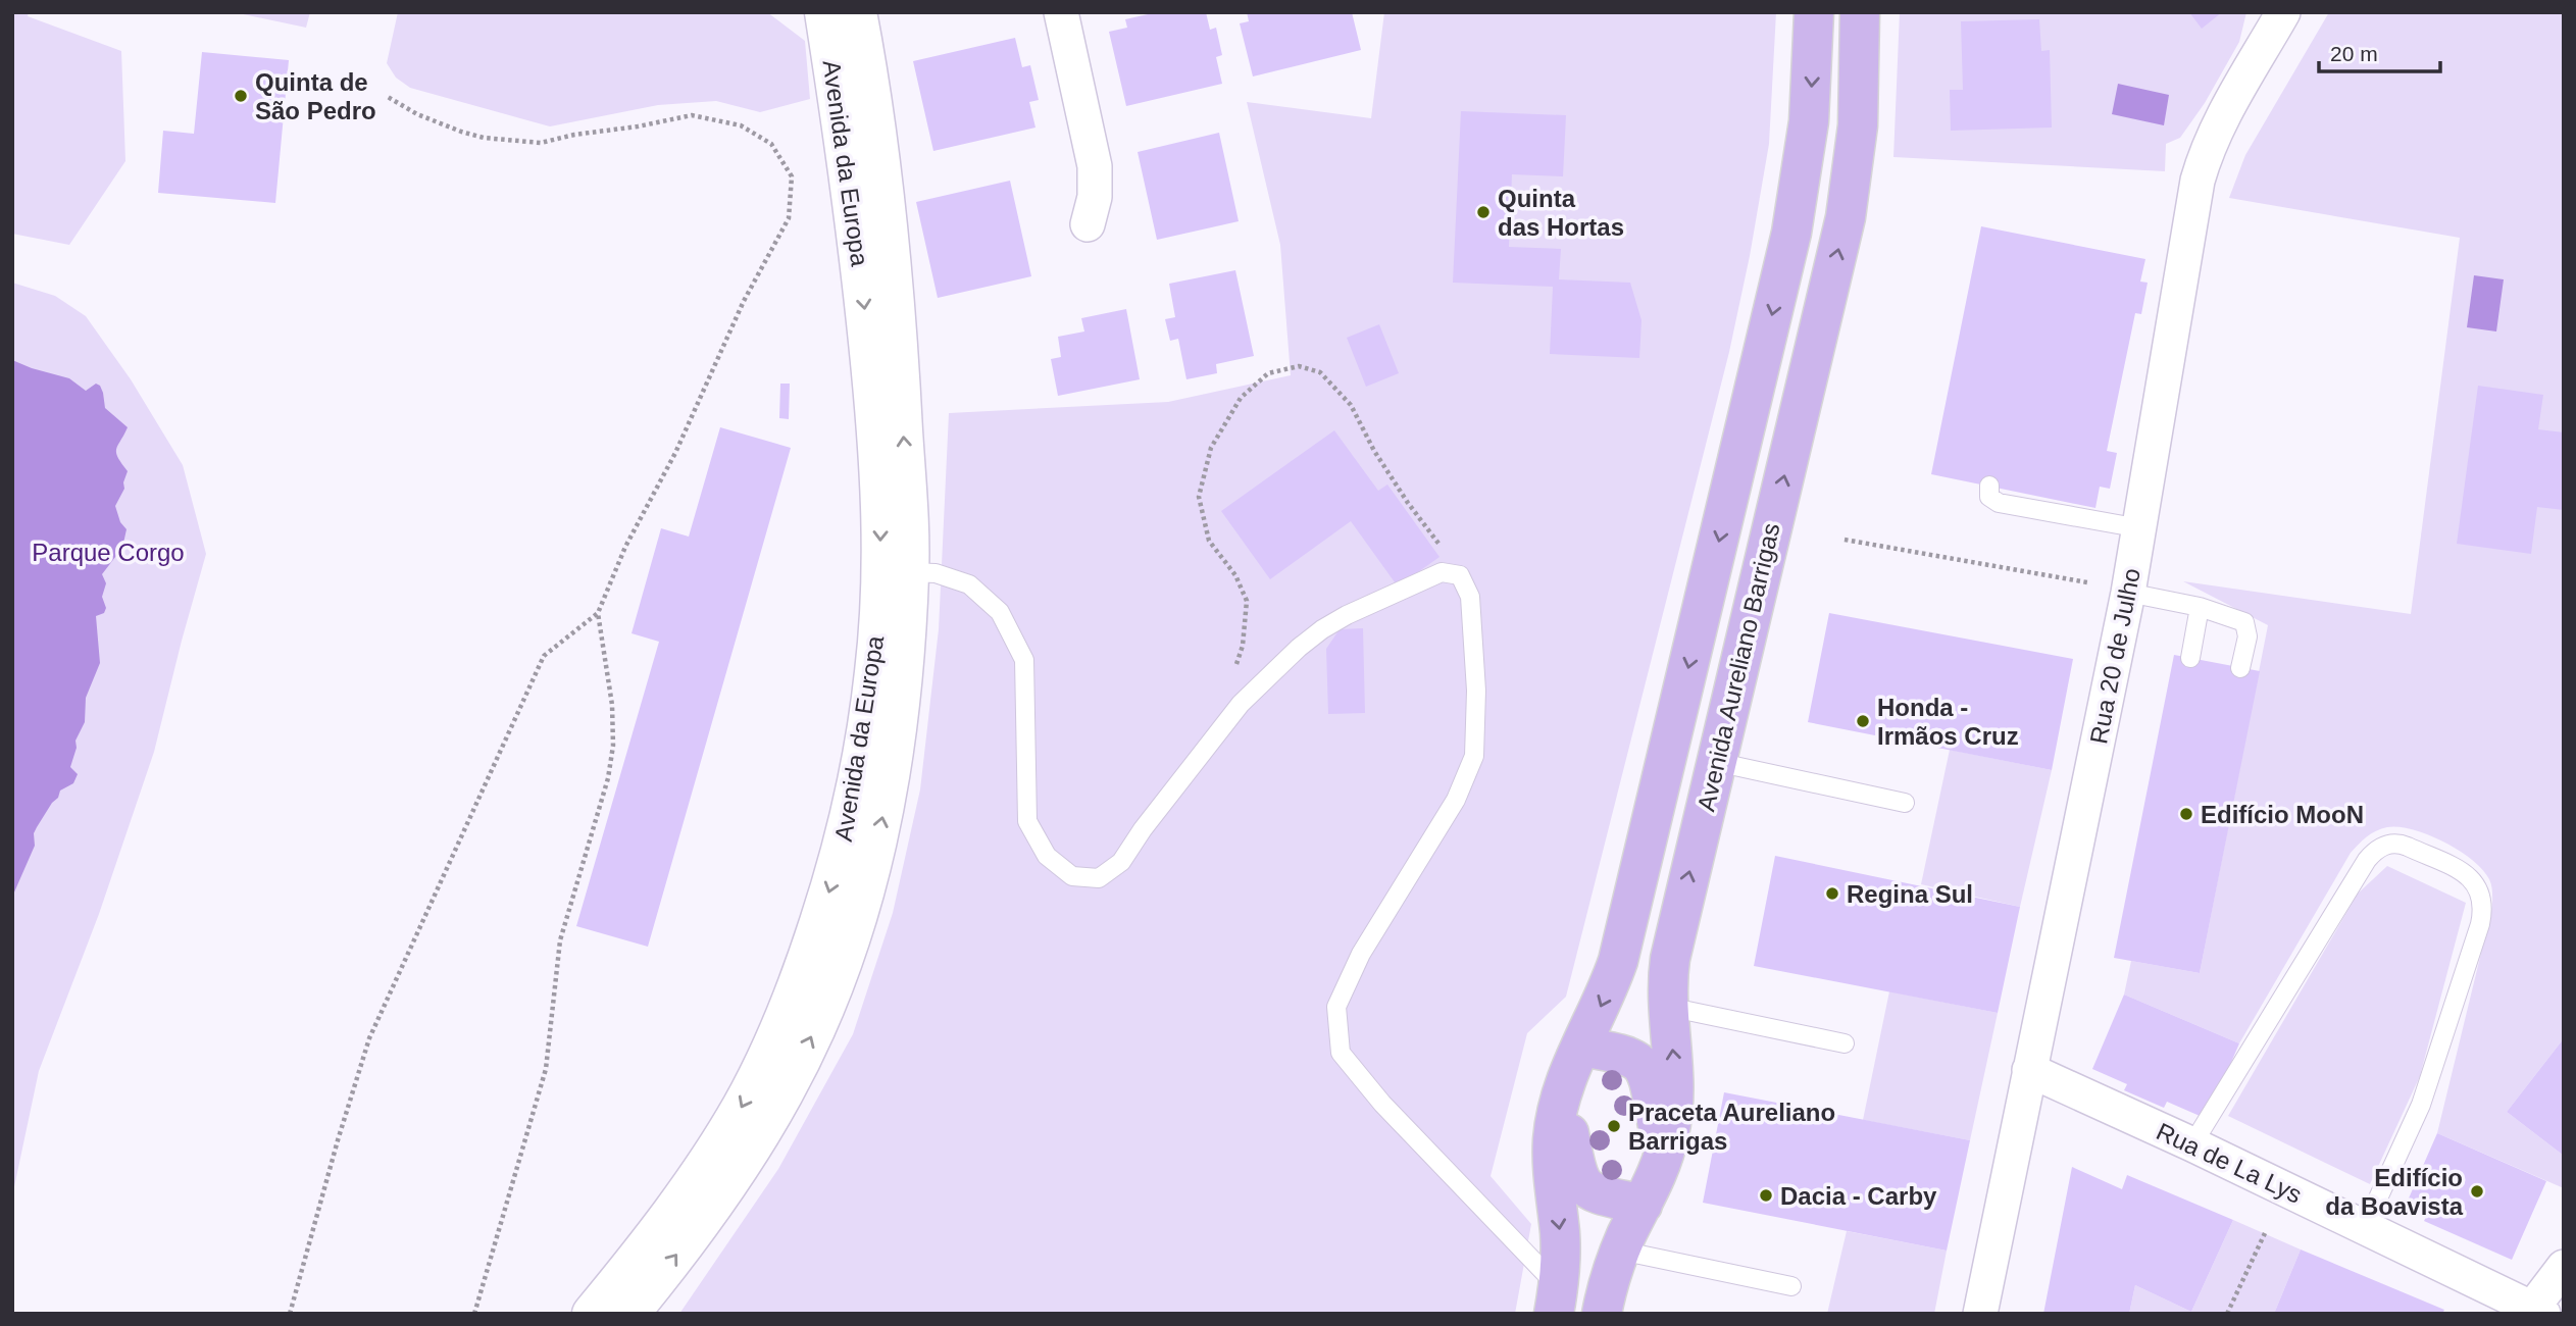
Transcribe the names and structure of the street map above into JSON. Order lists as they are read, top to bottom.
{
  "streets": {
    "main road": ["Avenida da Europa", "Avenida Aureliano Barrigas"],
    "street": ["Rua 20 de Julho", "Rua de La Lys"]
  },
  "crossings": [
    ["Rua 20 de Julho", "Rua de La Lys"]
  ],
  "parks": ["Parque Corgo"],
  "places": [
    "Quinta de São Pedro",
    "Quinta das Hortas",
    "Honda - Irmãos Cruz",
    "Edifício MooN",
    "Regina Sul",
    "Praceta Aureliano Barrigas",
    "Edifício da Boavista",
    "Dacia - Carby"
  ],
  "scale_bar": "20 m"
}
